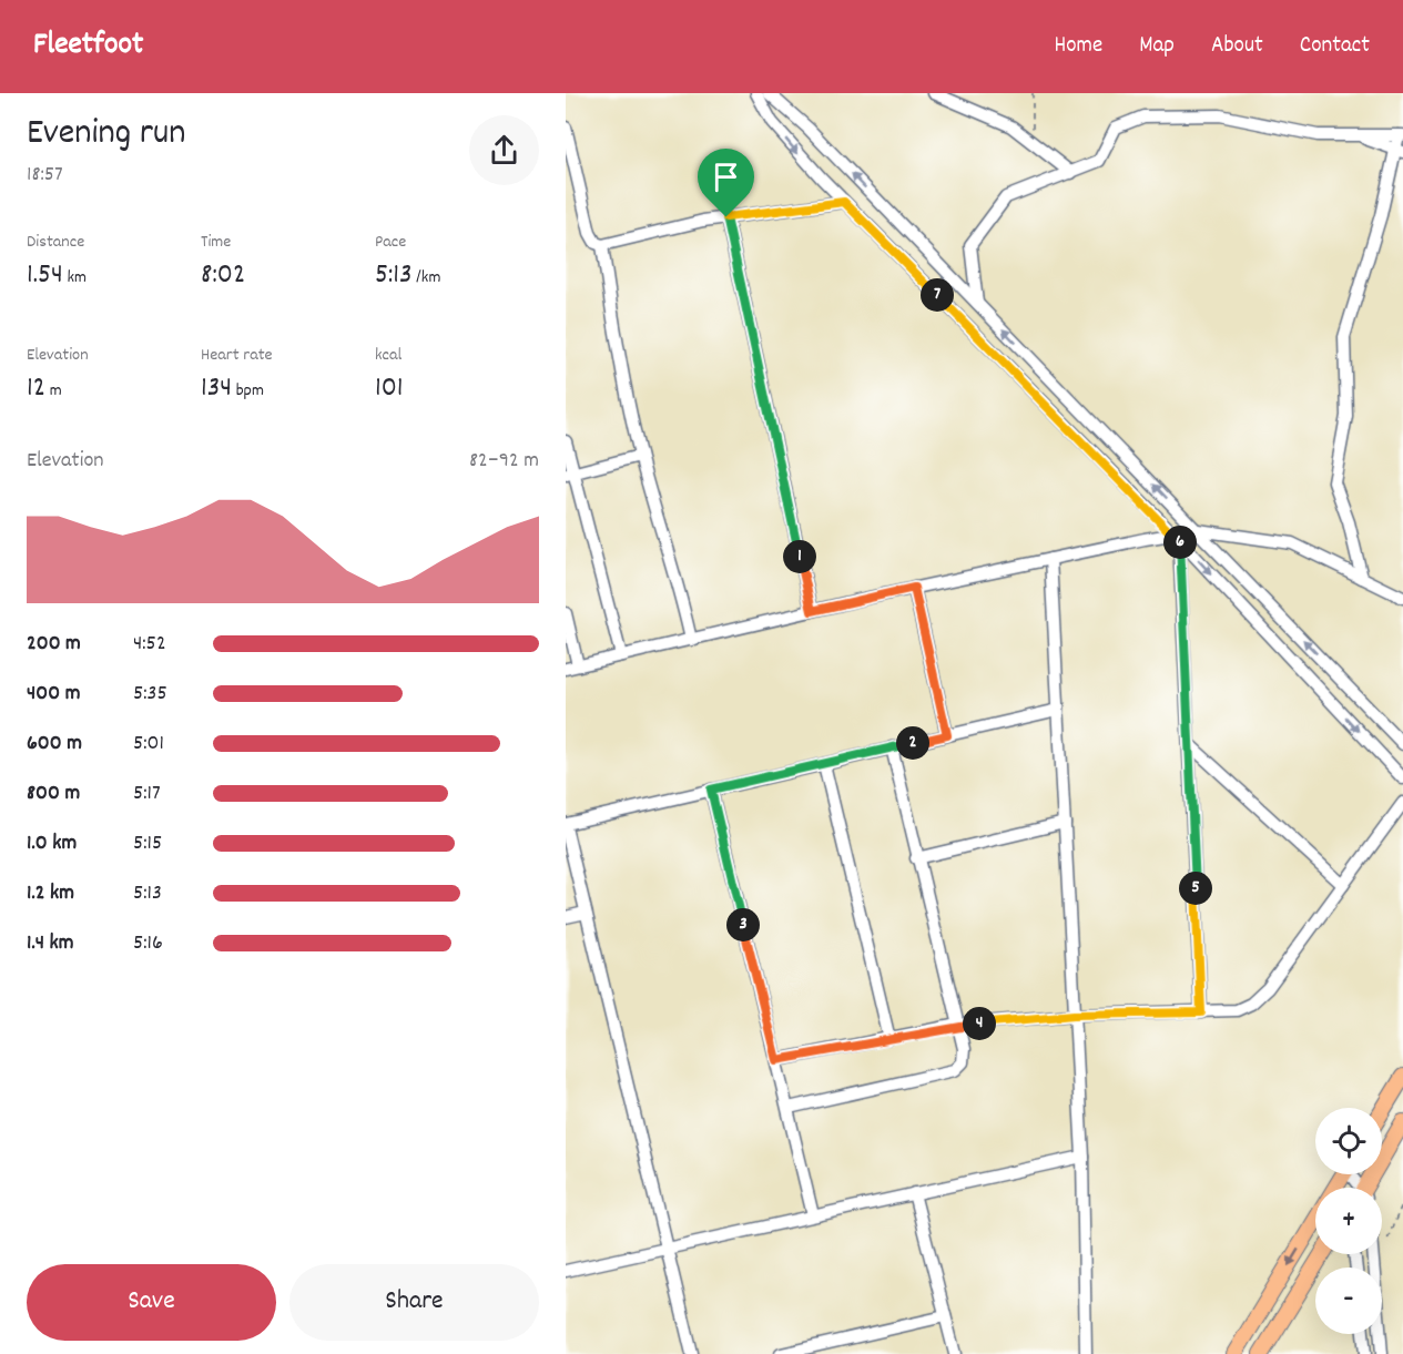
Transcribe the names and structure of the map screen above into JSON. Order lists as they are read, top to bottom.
{
  "page": {
    "header": "Fleetfoot",
    "nav": [
      "Home",
      "Map",
      "About",
      "Contact"
    ],
    "heading": ["Evening run", "18:57"],
    "stats": [
      ["Distance", "1.54 km"],
      ["Time", "8:02"],
      ["Pace", "5:13 /km"],
      ["Elevation", "12 m"],
      ["Heart rate", "134 bpm"],
      ["kcal", "101"]
    ],
    "pins": [
      "7",
      "6",
      "1",
      "2",
      "5",
      "3",
      "4"
    ],
    "chart": ["Elevation", "82–92 m"],
    "list": [
      {
        "name": "200 m",
        "note": "4:52"
      },
      {
        "name": "400 m",
        "note": "5:35"
      },
      {
        "name": "600 m",
        "note": "5:01"
      },
      {
        "name": "800 m",
        "note": "5:17"
      },
      {
        "name": "1.0 km",
        "note": "5:15"
      },
      {
        "name": "1.2 km",
        "note": "5:13"
      },
      {
        "name": "1.4 km",
        "note": "5:16"
      }
    ],
    "map_buttons": ["+", "−"],
    "buttons": ["Save", "Share"]
  }
}
